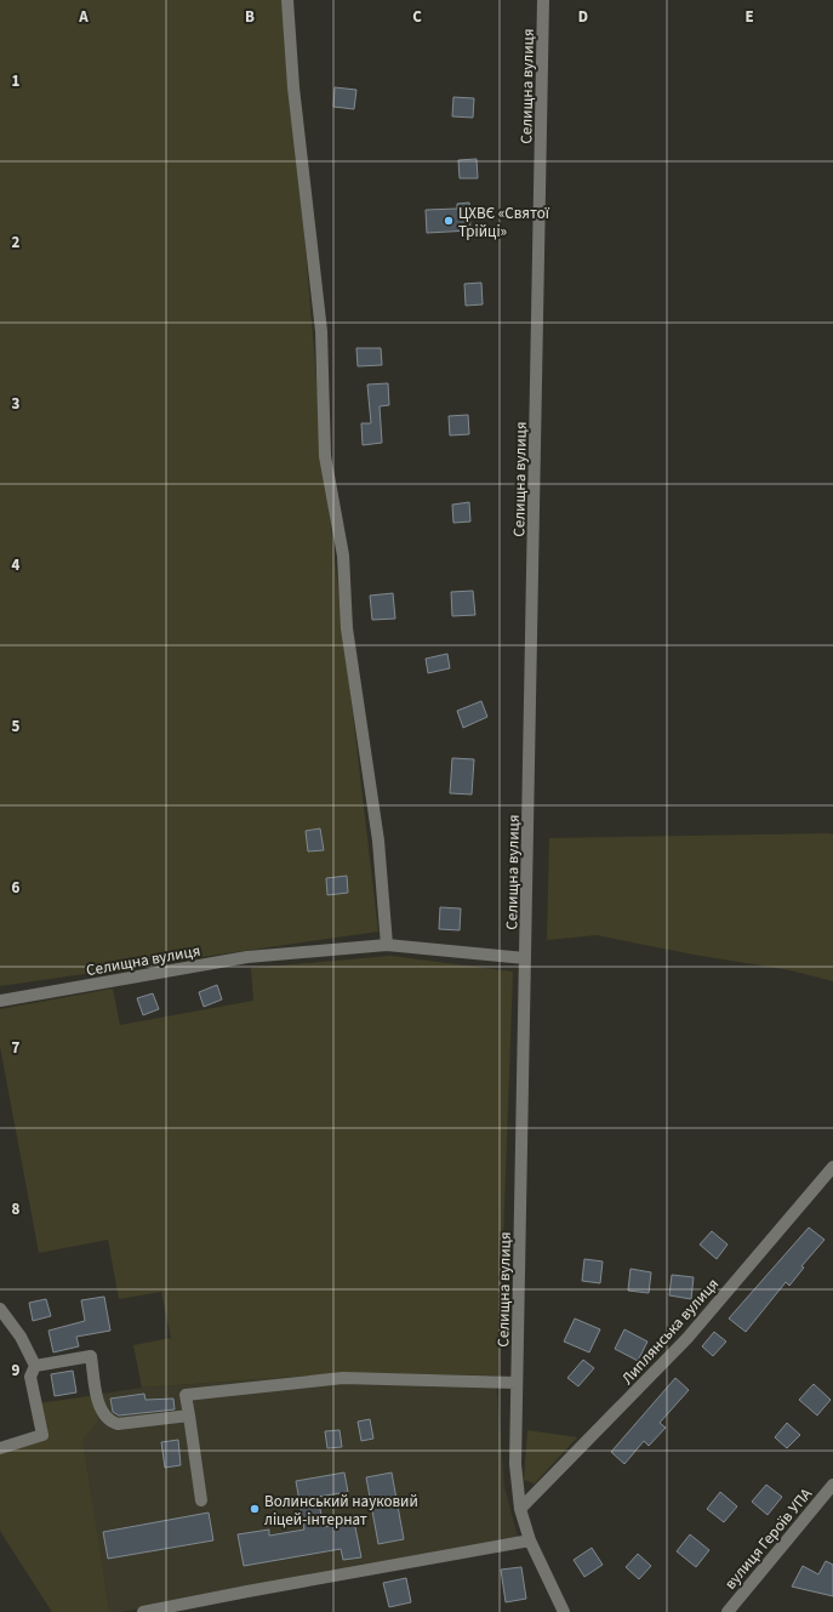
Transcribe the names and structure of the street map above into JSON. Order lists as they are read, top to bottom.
{
  "streets": {
    "street": ["Селищна вулиця", "Липлянська вулиця", "вулиця Героїв УПА"]
  },
  "crossings": [
    ["Селищна вулиця", "Липлянська вулиця"]
  ],
  "places": ["ЦХВЄ «Святої Трійці»", "Волинський науковий ліцей-інтернат"],
  "grid": {
    "columns": [
      "A",
      "B",
      "C",
      "D",
      "E"
    ],
    "rows": [
      "1",
      "2",
      "3",
      "4",
      "5",
      "6",
      "7",
      "8",
      "9"
    ]
  }
}
